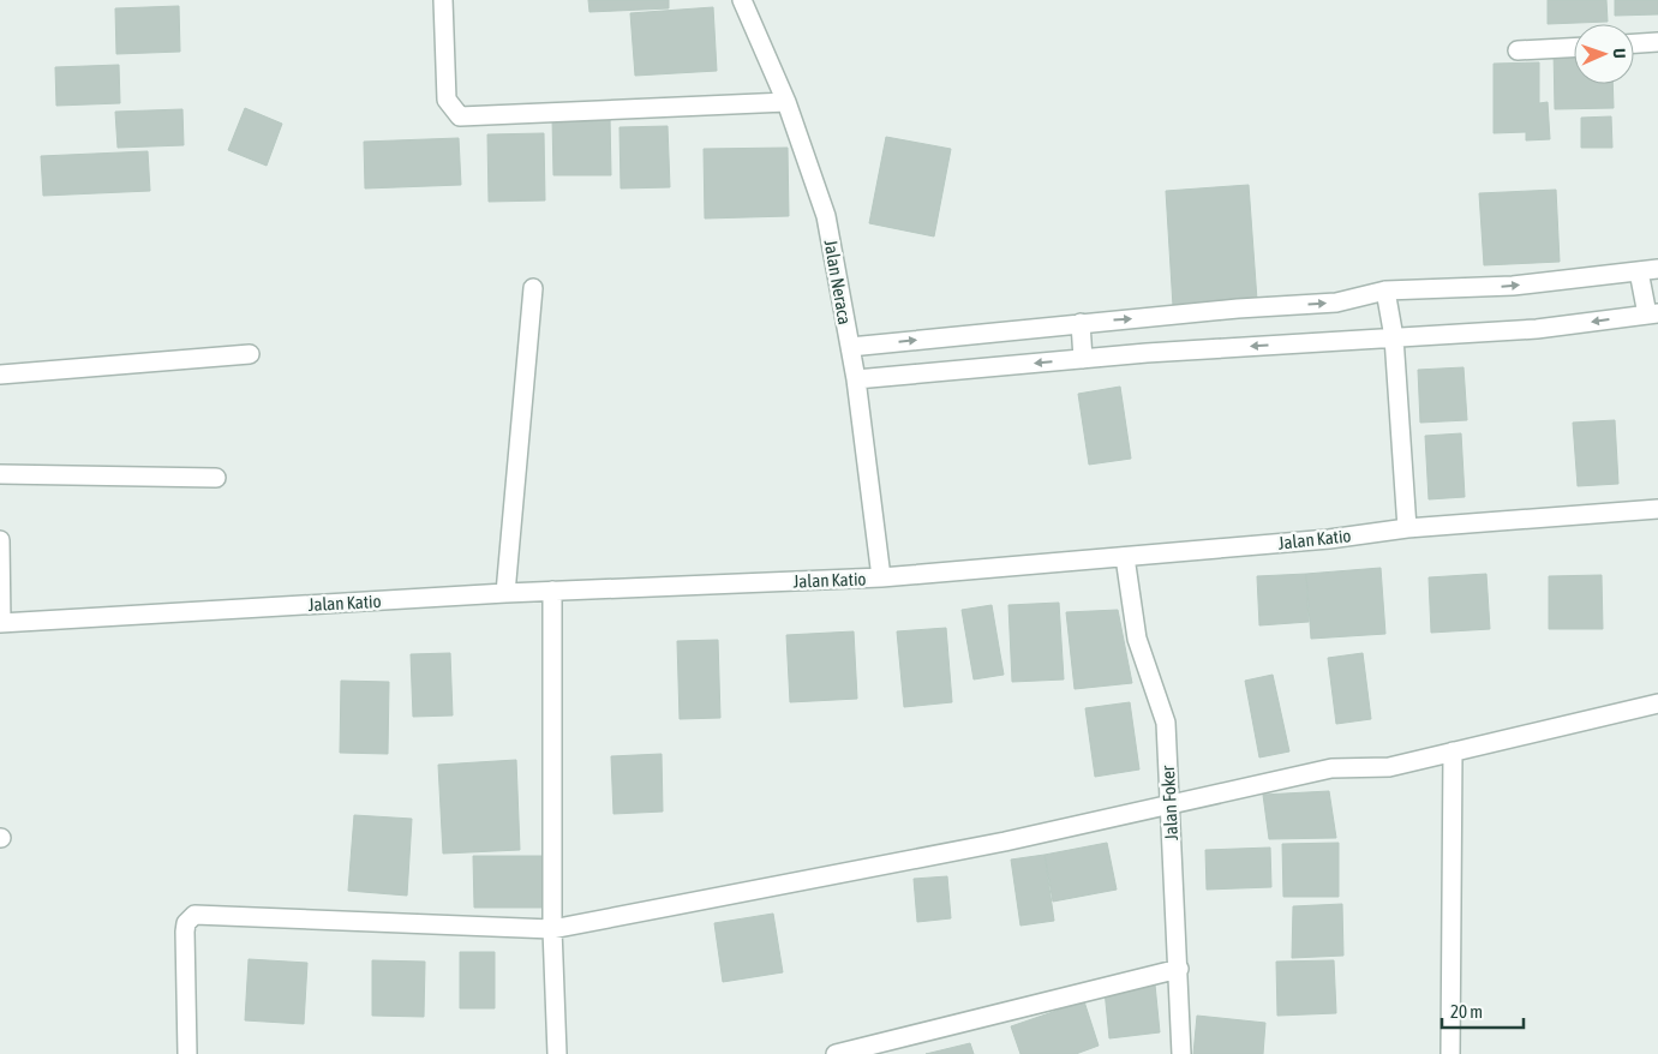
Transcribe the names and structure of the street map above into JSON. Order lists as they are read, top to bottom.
{
  "streets": {
    "street": ["Jalan Neraca", "Jalan Katio", "Jalan Foker"]
  },
  "crossings": [
    ["Jalan Neraca", "Jalan Katio"],
    ["Jalan Katio", "Jalan Foker"]
  ],
  "scale_bar": "20 m",
  "north": "right"
}
